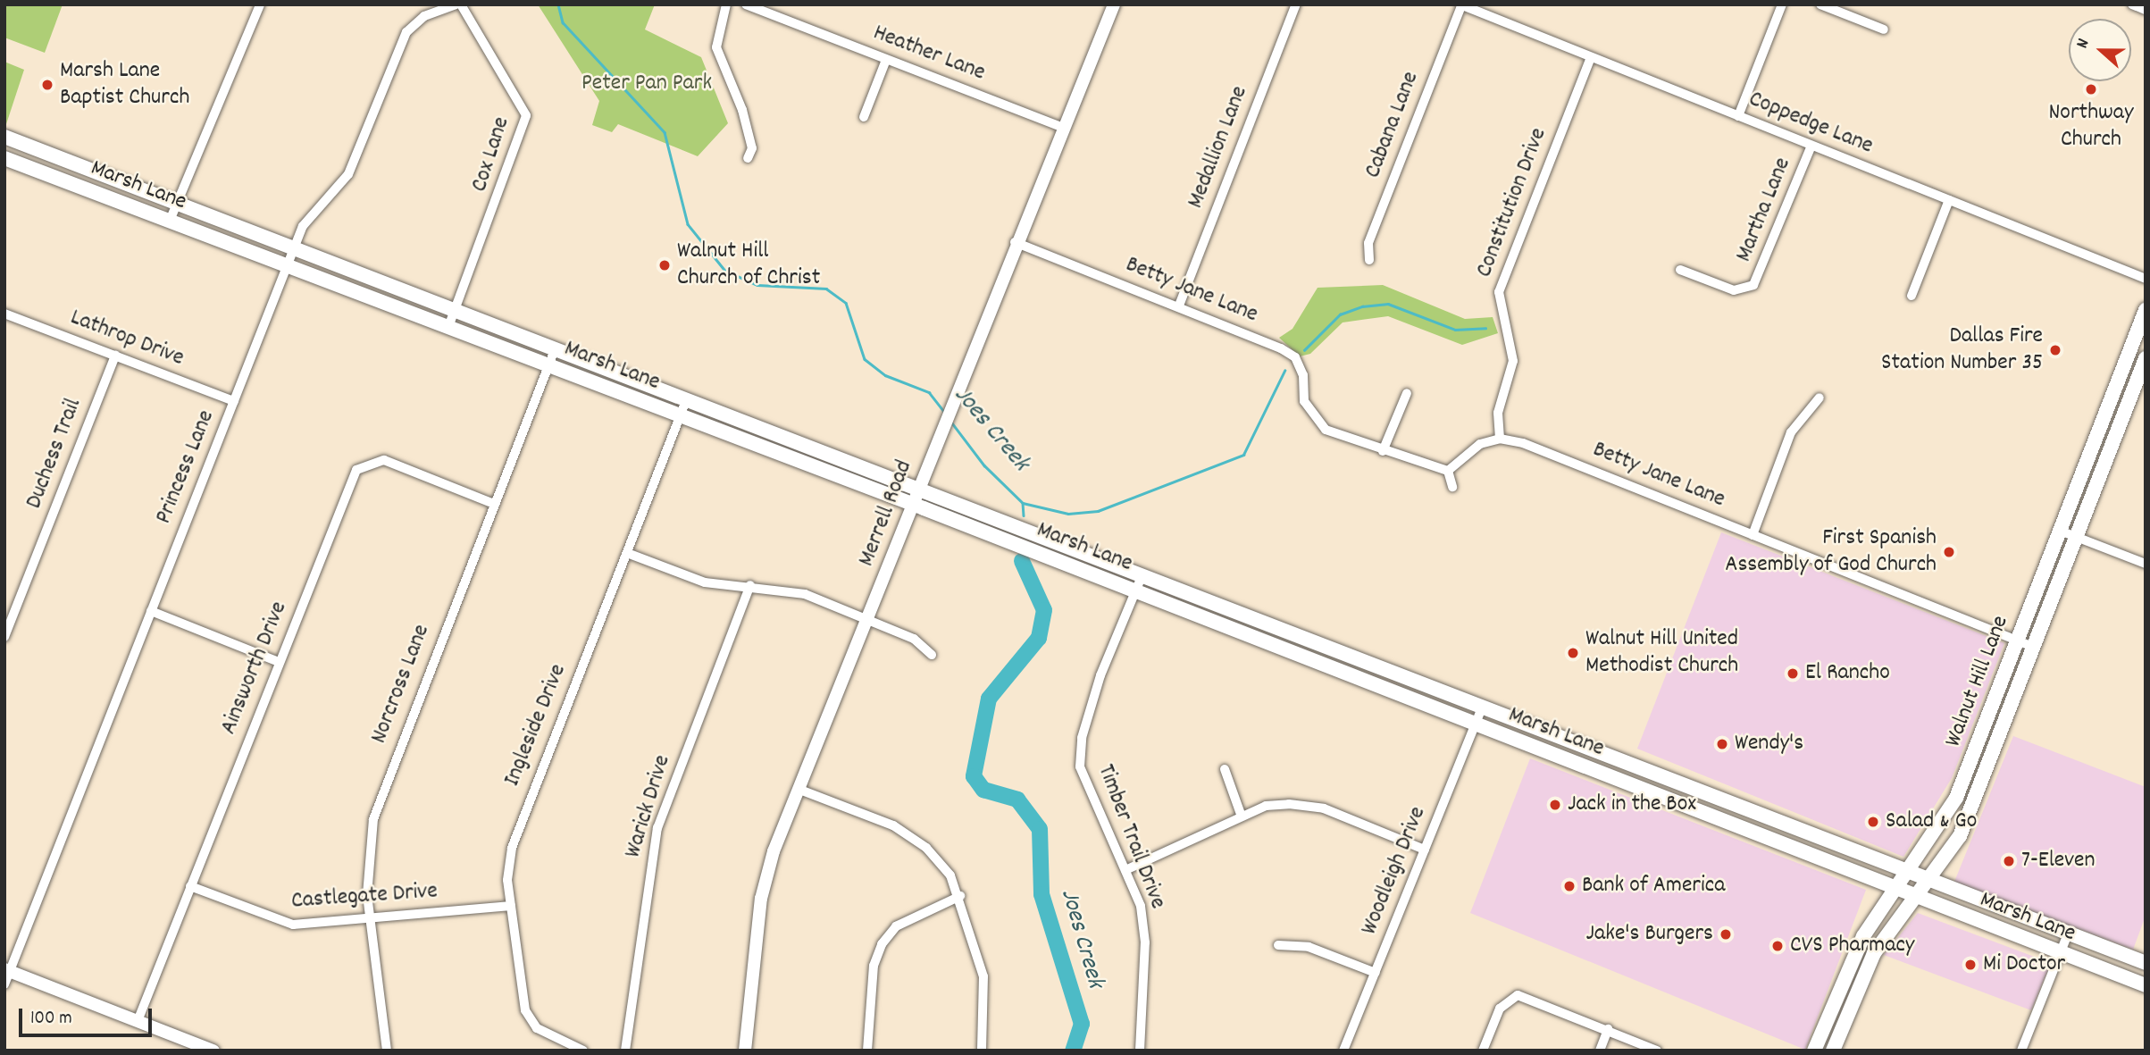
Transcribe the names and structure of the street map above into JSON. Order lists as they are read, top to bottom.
{
  "streets": {
    "main road": ["Marsh Lane", "Walnut Hill Lane"],
    "street": [
      "Heather Lane",
      "Coppedge Lane",
      "Cabana Lane",
      "Medallion Lane",
      "Cox Lane",
      "Constitution Drive",
      "Martha Lane",
      "Betty Jane Lane",
      "Lathrop Drive",
      "Duchess Trail",
      "Princess Lane",
      "Merrell Road",
      "Ainsworth Drive",
      "Norcross Lane",
      "Ingleside Drive",
      "Warick Drive",
      "Timber Trail Drive",
      "Woodleigh Drive",
      "Castlegate Drive"
    ]
  },
  "crossings": [
    ["Heather Lane", "Merrell Road"],
    ["Coppedge Lane", "Cabana Lane"],
    ["Coppedge Lane", "Constitution Drive"],
    ["Coppedge Lane", "Martha Lane"],
    ["Medallion Lane", "Betty Jane Lane"],
    ["Cox Lane", "Marsh Lane"],
    ["Marsh Lane", "Princess Lane"],
    ["Marsh Lane", "Merrell Road"],
    ["Marsh Lane", "Walnut Hill Lane"],
    ["Marsh Lane", "Norcross Lane"],
    ["Marsh Lane", "Ingleside Drive"],
    ["Marsh Lane", "Timber Trail Drive"],
    ["Marsh Lane", "Woodleigh Drive"],
    ["Constitution Drive", "Betty Jane Lane"],
    ["Betty Jane Lane", "Merrell Road"],
    ["Betty Jane Lane", "Walnut Hill Lane"],
    ["Lathrop Drive", "Duchess Trail"],
    ["Lathrop Drive", "Princess Lane"],
    ["Ainsworth Drive", "Norcross Lane"],
    ["Ainsworth Drive", "Castlegate Drive"],
    ["Norcross Lane", "Castlegate Drive"],
    ["Ingleside Drive", "Castlegate Drive"]
  ],
  "water": ["Joes Creek"],
  "parks": ["Peter Pan Park"],
  "places": [
    "Marsh Lane Baptist Church",
    "Northway Church",
    "Walnut Hill Church of Christ",
    "Dallas Fire Station Number 35",
    "First Spanish Assembly of God Church",
    "Walnut Hill United Methodist Church",
    "El Rancho",
    "Wendy's",
    "Jack in the Box",
    "Salad & Go",
    "7-Eleven",
    "Bank of America",
    "Jake's Burgers",
    "CVS Pharmacy",
    "Mi Doctor"
  ],
  "scale_bar": "100 m",
  "north": "left"
}
